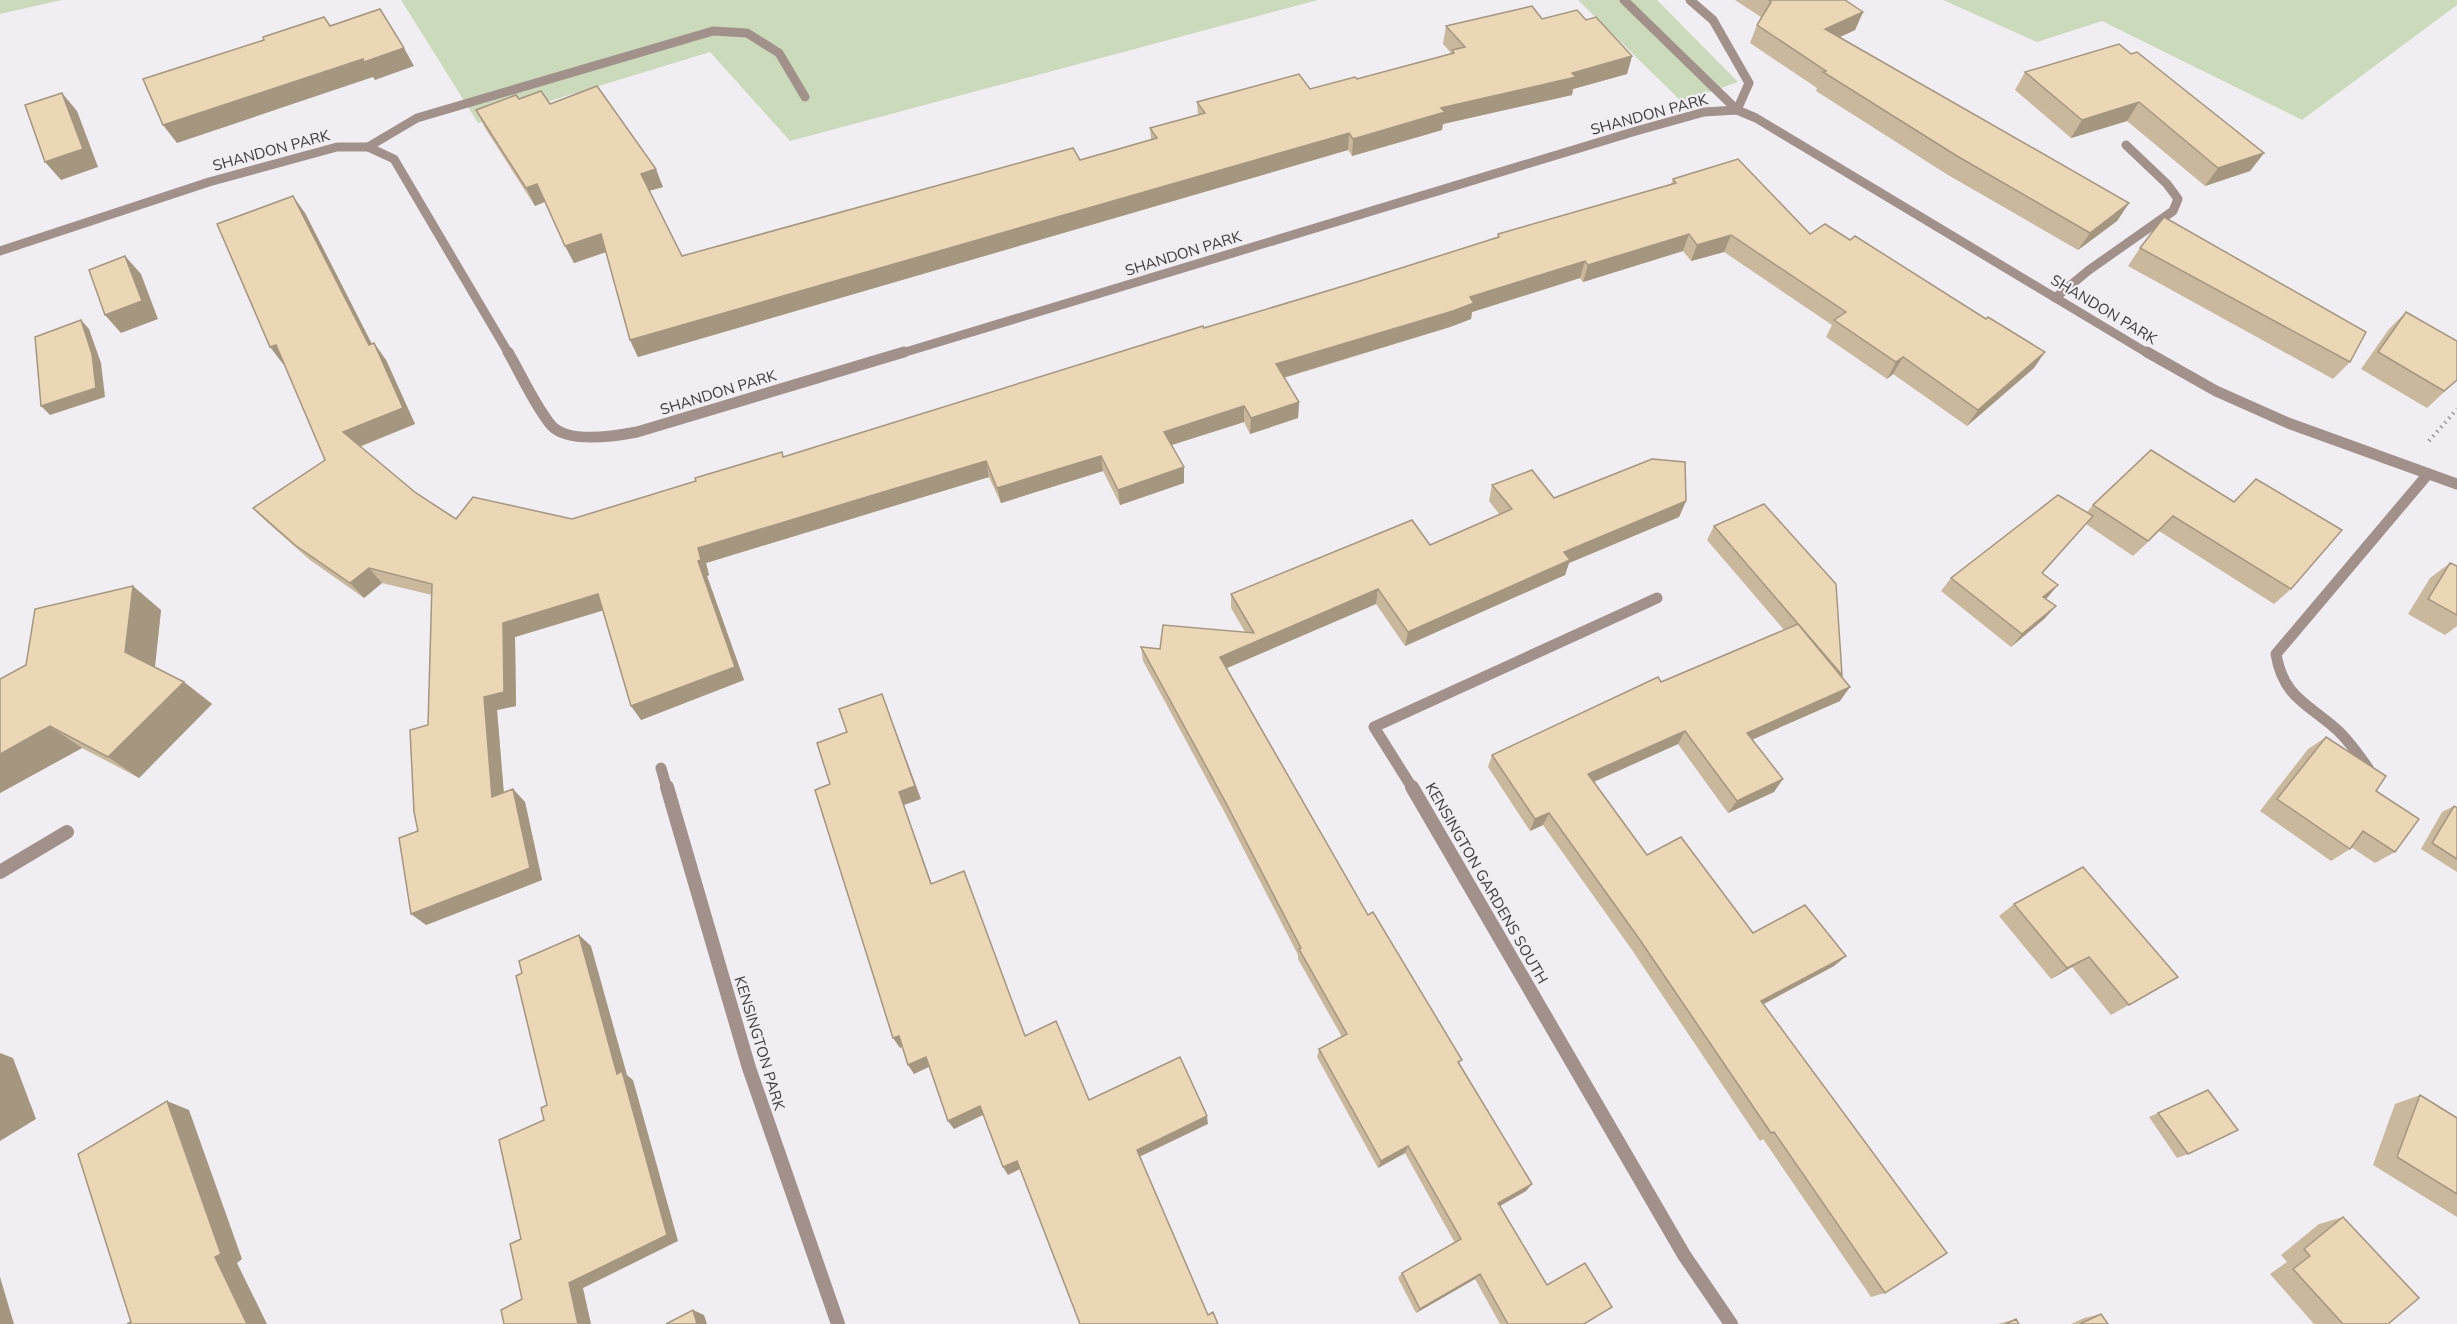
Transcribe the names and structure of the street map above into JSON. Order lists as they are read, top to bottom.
{
  "streets": {
    "street": ["SHANDON PARK", "KENSINGTON GARDENS SOUTH", "KENSINGTON PARK"]
  }
}
